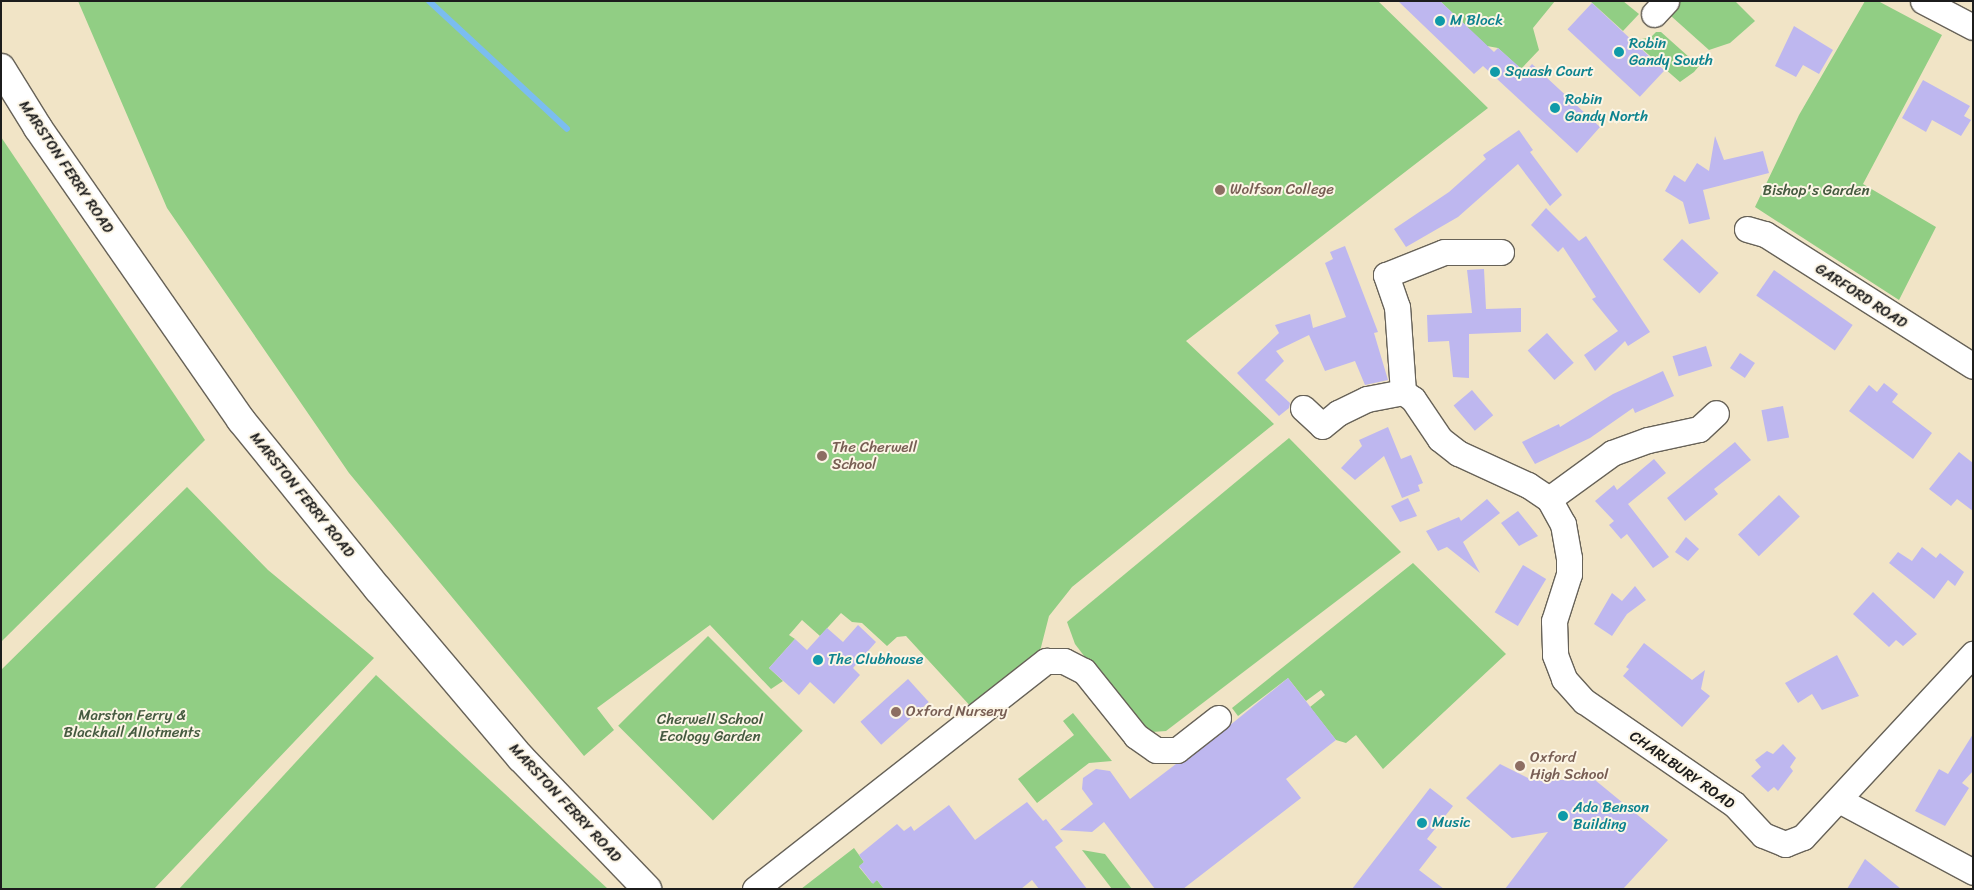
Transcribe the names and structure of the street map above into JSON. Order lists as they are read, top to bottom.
{
  "streets": {
    "main road": ["MARSTON FERRY ROAD"],
    "street": ["GARFORD ROAD", "CHARLBURY ROAD"]
  },
  "parks": ["Bishop's Garden", "Marston Ferry & Blackhall Allotments", "Cherwell School Ecology Garden"],
  "places": [
    "M Block",
    "Robin Gandy South",
    "Squash Court",
    "Robin Gandy North",
    "Wolfson College",
    "The Cherwell School",
    "The Clubhouse",
    "Oxford Nursery",
    "Oxford High School",
    "Ada Benson Building",
    "Music"
  ]
}
